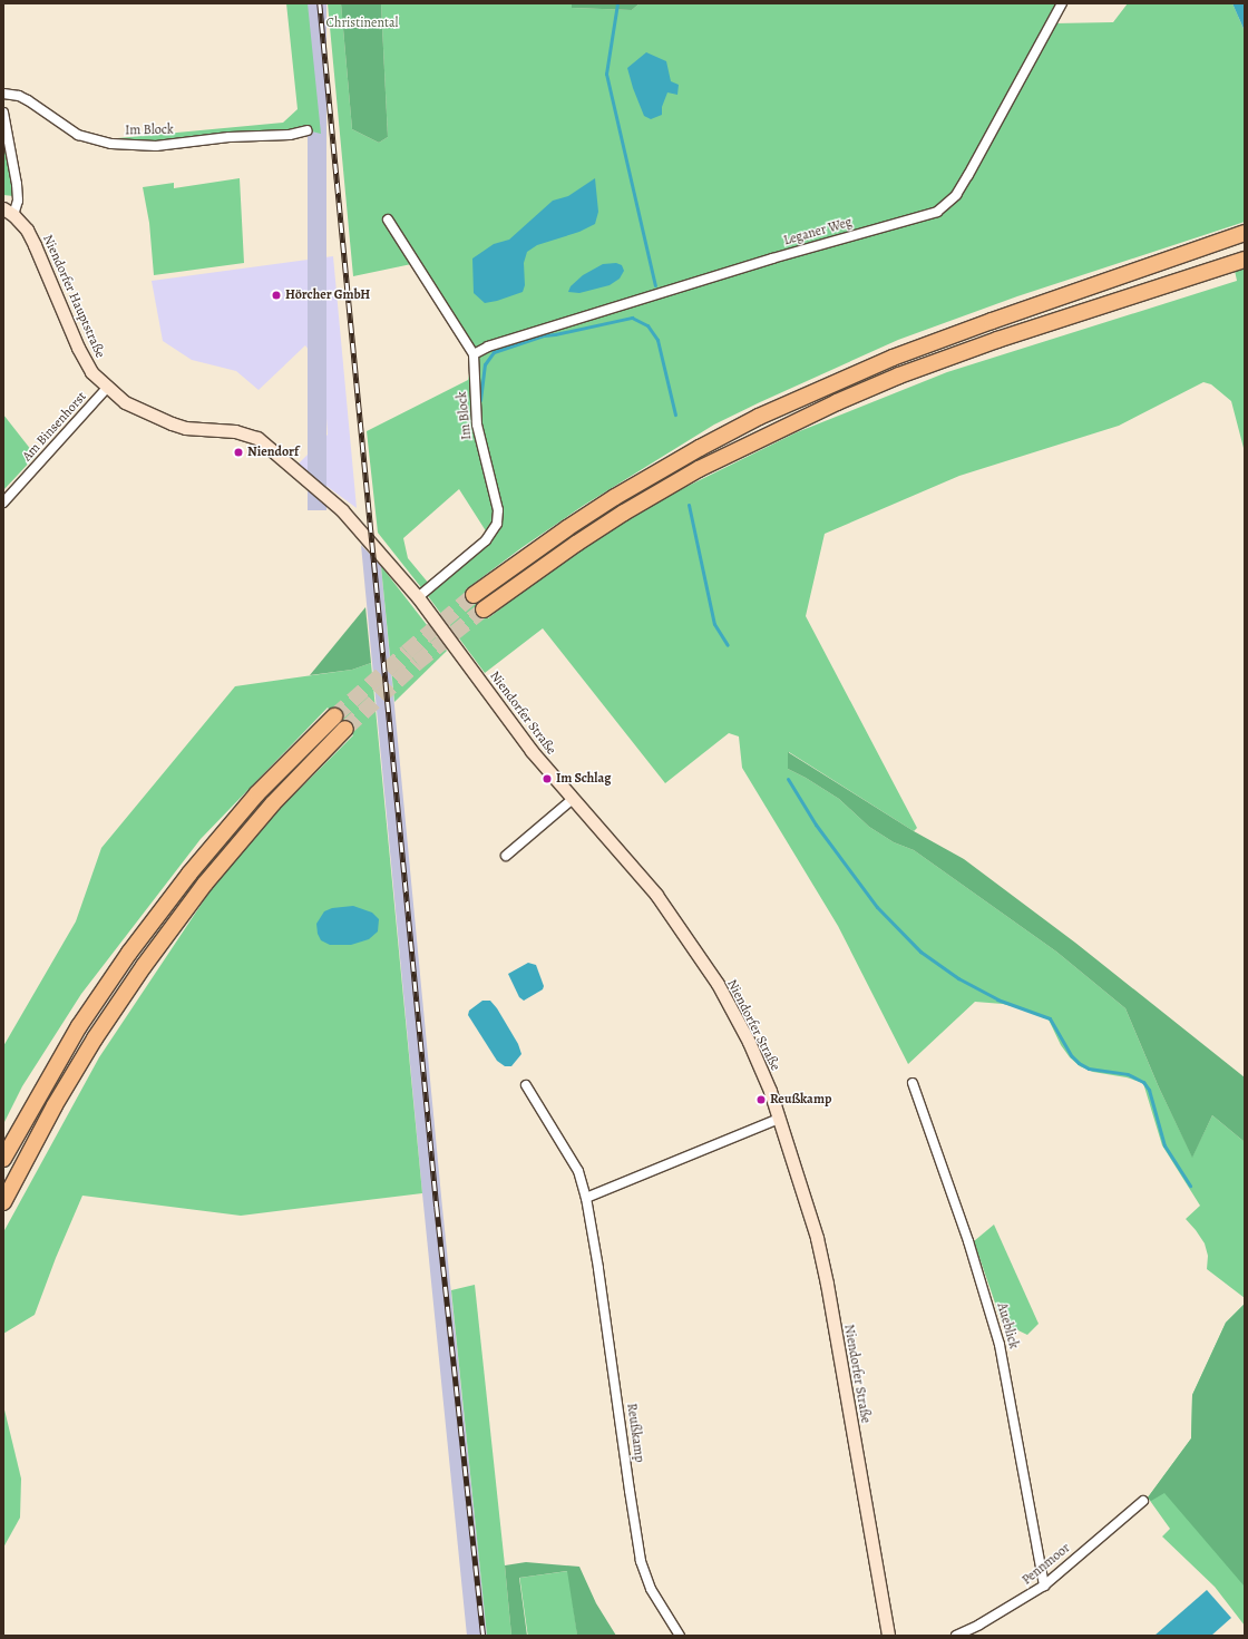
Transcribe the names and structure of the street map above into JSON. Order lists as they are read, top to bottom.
{
  "streets": {
    "main road": ["Niendorfer Hauptstraße", "Niendorfer Straße"],
    "street": [
      "Im Block",
      "Leganer Weg",
      "Am Binsenhorst",
      "Aueblick",
      "Reußkamp",
      "Pennmoor"
    ]
  },
  "crossings": [
    ["Im Block", "Leganer Weg"],
    ["Im Block", "Niendorfer Straße"],
    ["Niendorfer Hauptstraße", "Am Binsenhorst"],
    ["Niendorfer Hauptstraße", "Niendorfer Straße"],
    ["Aueblick", "Pennmoor"]
  ],
  "parks": ["Christinental"],
  "places": [
    "Hörcher GmbH",
    "Niendorf",
    "Im Schlag",
    "Reußkamp"
  ]
}
